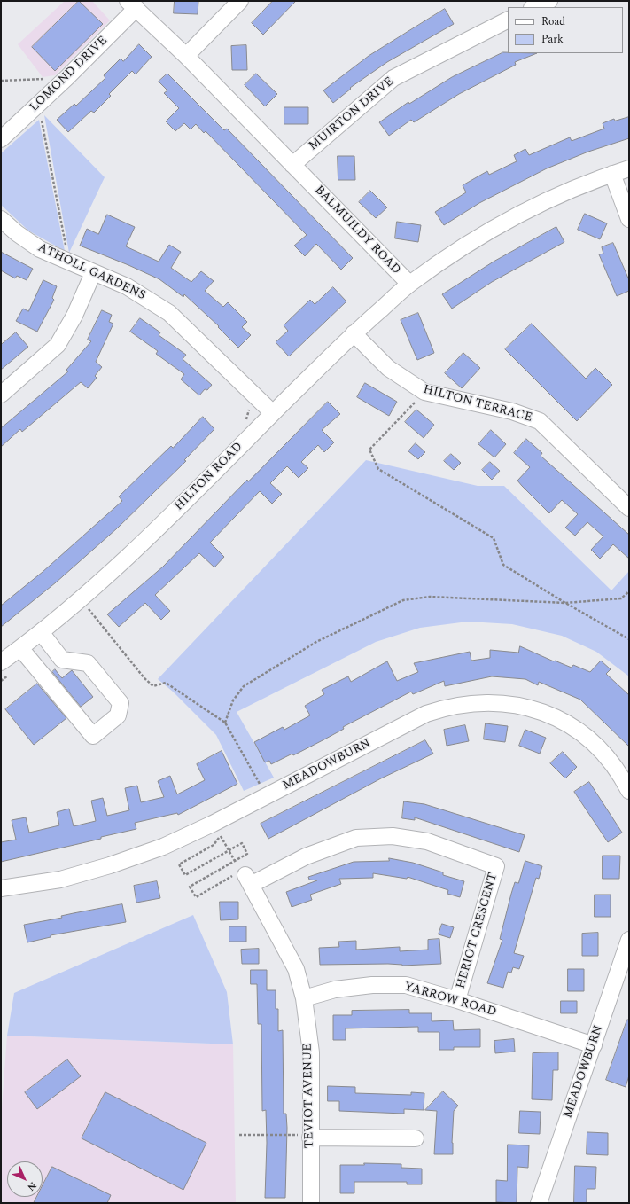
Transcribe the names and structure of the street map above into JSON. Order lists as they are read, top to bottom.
{
  "streets": {
    "street": [
      "LOMOND DRIVE",
      "MUIRTON DRIVE",
      "BALMUILDY ROAD",
      "ATHOLL GARDENS",
      "HILTON TERRACE",
      "HILTON ROAD",
      "MEADOWBURN",
      "HERIOT CRESCENT",
      "YARROW ROAD",
      "TEVIOT AVENUE"
    ]
  },
  "crossings": [
    ["LOMOND DRIVE", "BALMUILDY ROAD"],
    ["MUIRTON DRIVE", "BALMUILDY ROAD"],
    ["BALMUILDY ROAD", "HILTON ROAD"],
    ["ATHOLL GARDENS", "HILTON ROAD"],
    ["HILTON TERRACE", "HILTON ROAD"],
    ["MEADOWBURN", "YARROW ROAD"],
    ["HERIOT CRESCENT", "YARROW ROAD"],
    ["HERIOT CRESCENT", "TEVIOT AVENUE"],
    ["YARROW ROAD", "TEVIOT AVENUE"]
  ],
  "legend": ["Road", "Park"],
  "north": "bottom right"
}
